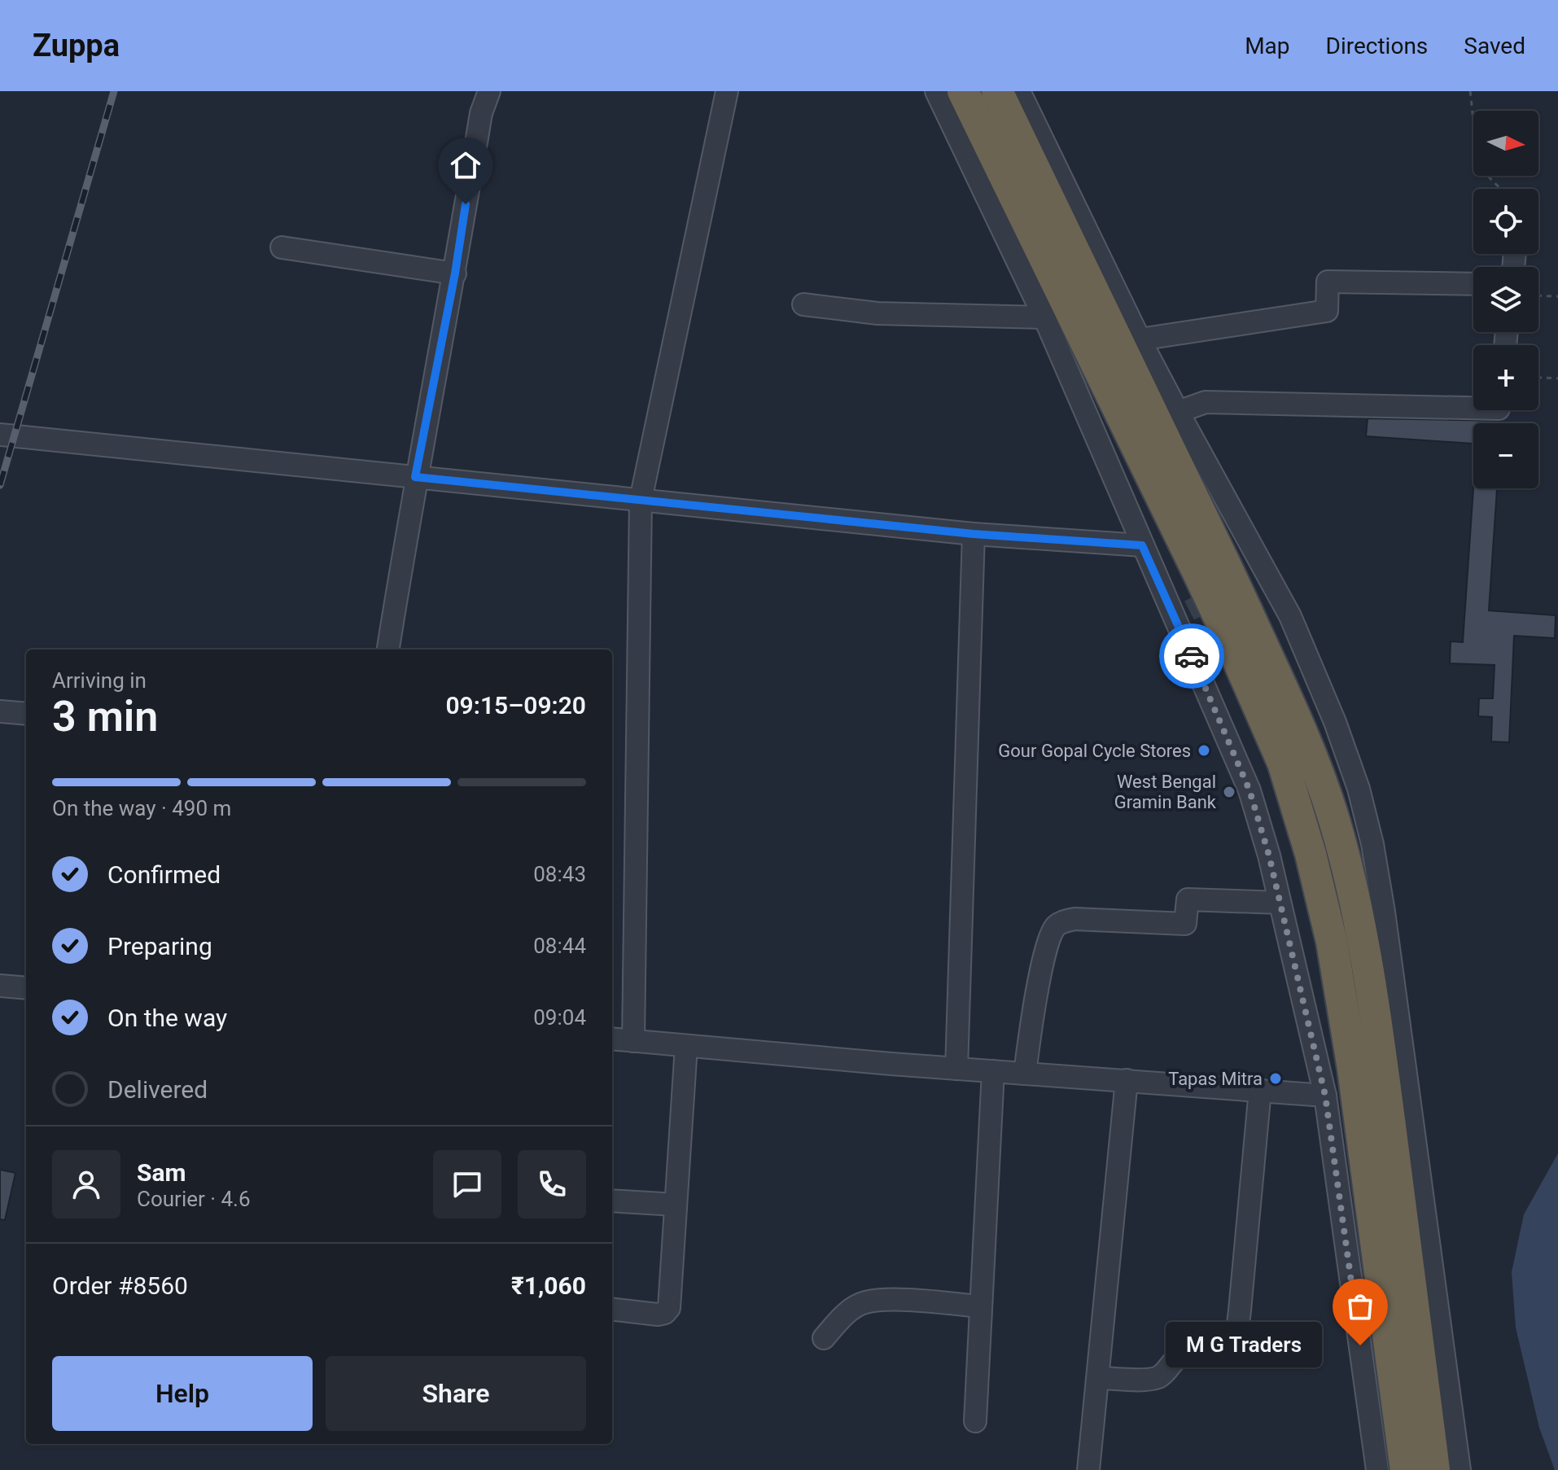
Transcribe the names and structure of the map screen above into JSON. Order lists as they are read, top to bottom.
{
  "places": [
    "Gour Gopal Cycle Stores",
    "West Bengal Gramin Bank",
    "Tapas Mitra",
    "M G Traders"
  ],
  "north": "right",
  "page": {
    "header": "Zuppa",
    "nav": ["Map", "Directions", "Saved"],
    "map_buttons": ["+", "−"],
    "heading": ["3 min", "Arriving in", "09:15–09:20"],
    "panel": [
      "Sam",
      "Courier · 4.6",
      "Order #8560",
      "₹1,060"
    ],
    "bar": "On the way · 490 m",
    "list": [
      ["Confirmed", "08:43"],
      ["Preparing", "08:44"],
      ["On the way", "09:04"],
      "Delivered"
    ],
    "bubble": "M G Traders",
    "buttons": ["Help", "Share"]
  }
}
